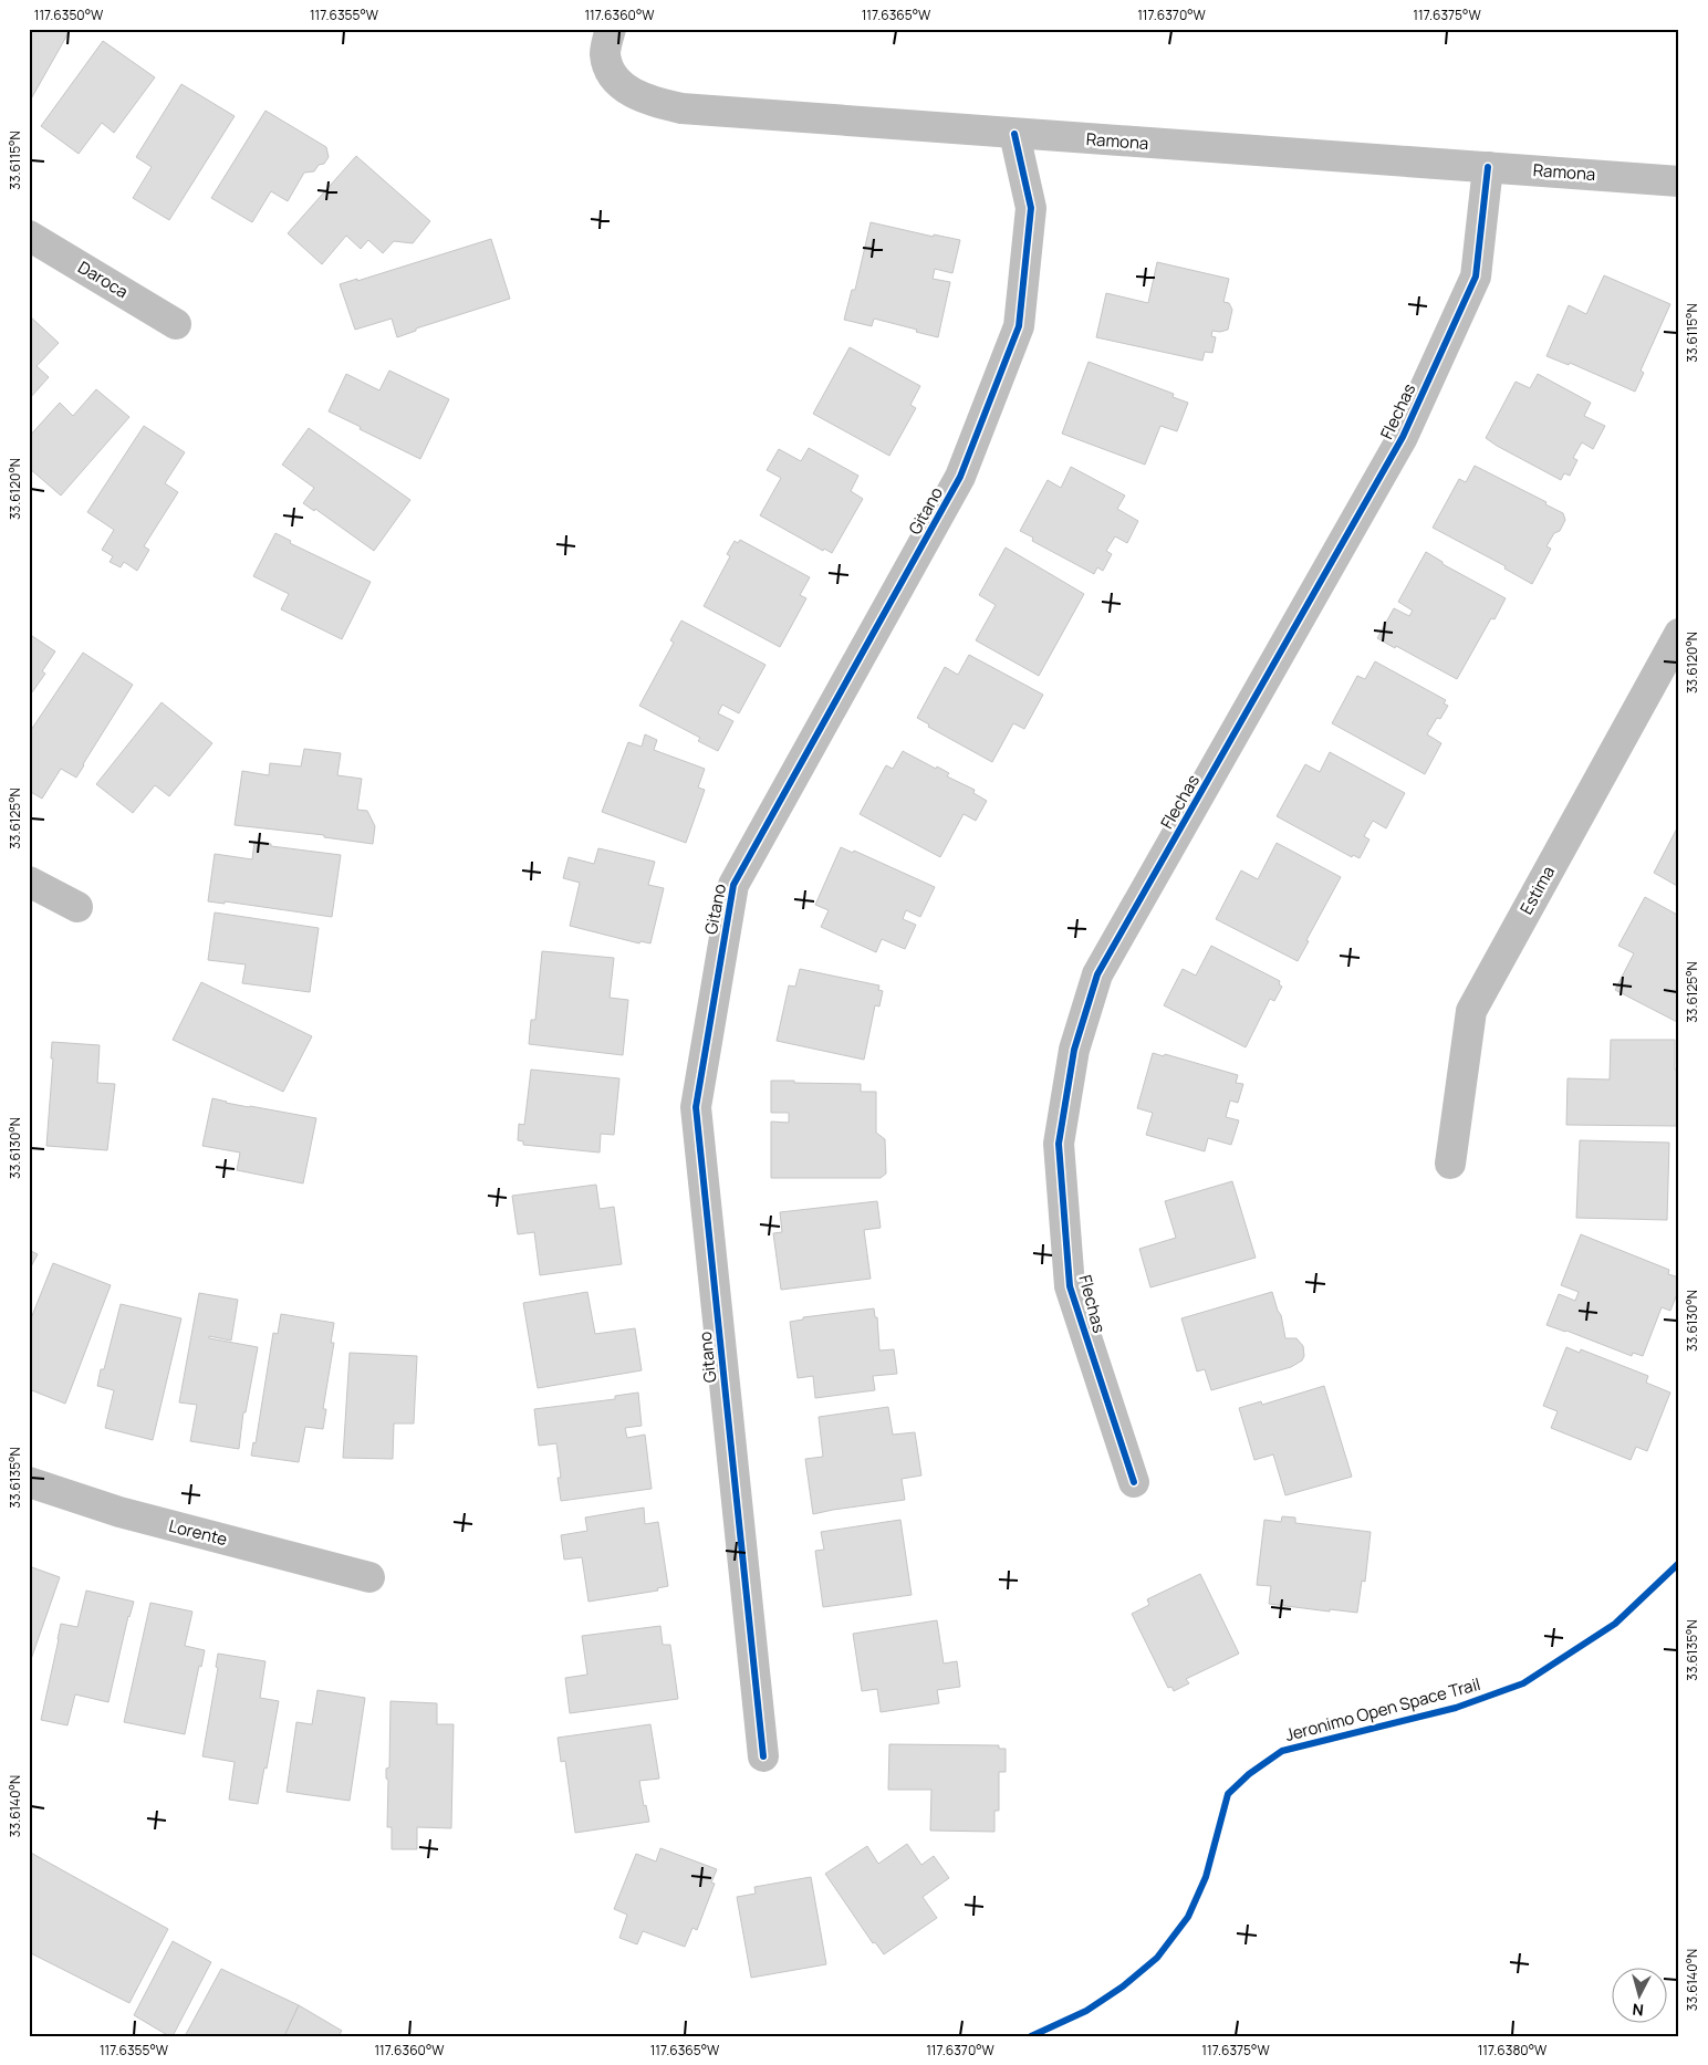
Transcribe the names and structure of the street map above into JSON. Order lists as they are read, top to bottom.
{
  "streets": {
    "street": [
      "Ramona",
      "Daroca",
      "Flechas",
      "Gitano",
      "Estima",
      "Lorente"
    ],
    "cycle path": ["Jeronimo Open Space Trail"]
  },
  "crossings": [
    ["Ramona", "Flechas"],
    ["Ramona", "Gitano"]
  ],
  "north": "bottom",
  "coordinates": [
    "117.6350°W",
    "117.6355°W",
    "117.6360°W",
    "117.6365°W",
    "117.6370°W",
    "117.6375°W",
    "33.6115°N",
    "33.6120°N",
    "33.6125°N",
    "33.6130°N",
    "33.6135°N",
    "33.6140°N",
    "117.6380°W"
  ]
}
